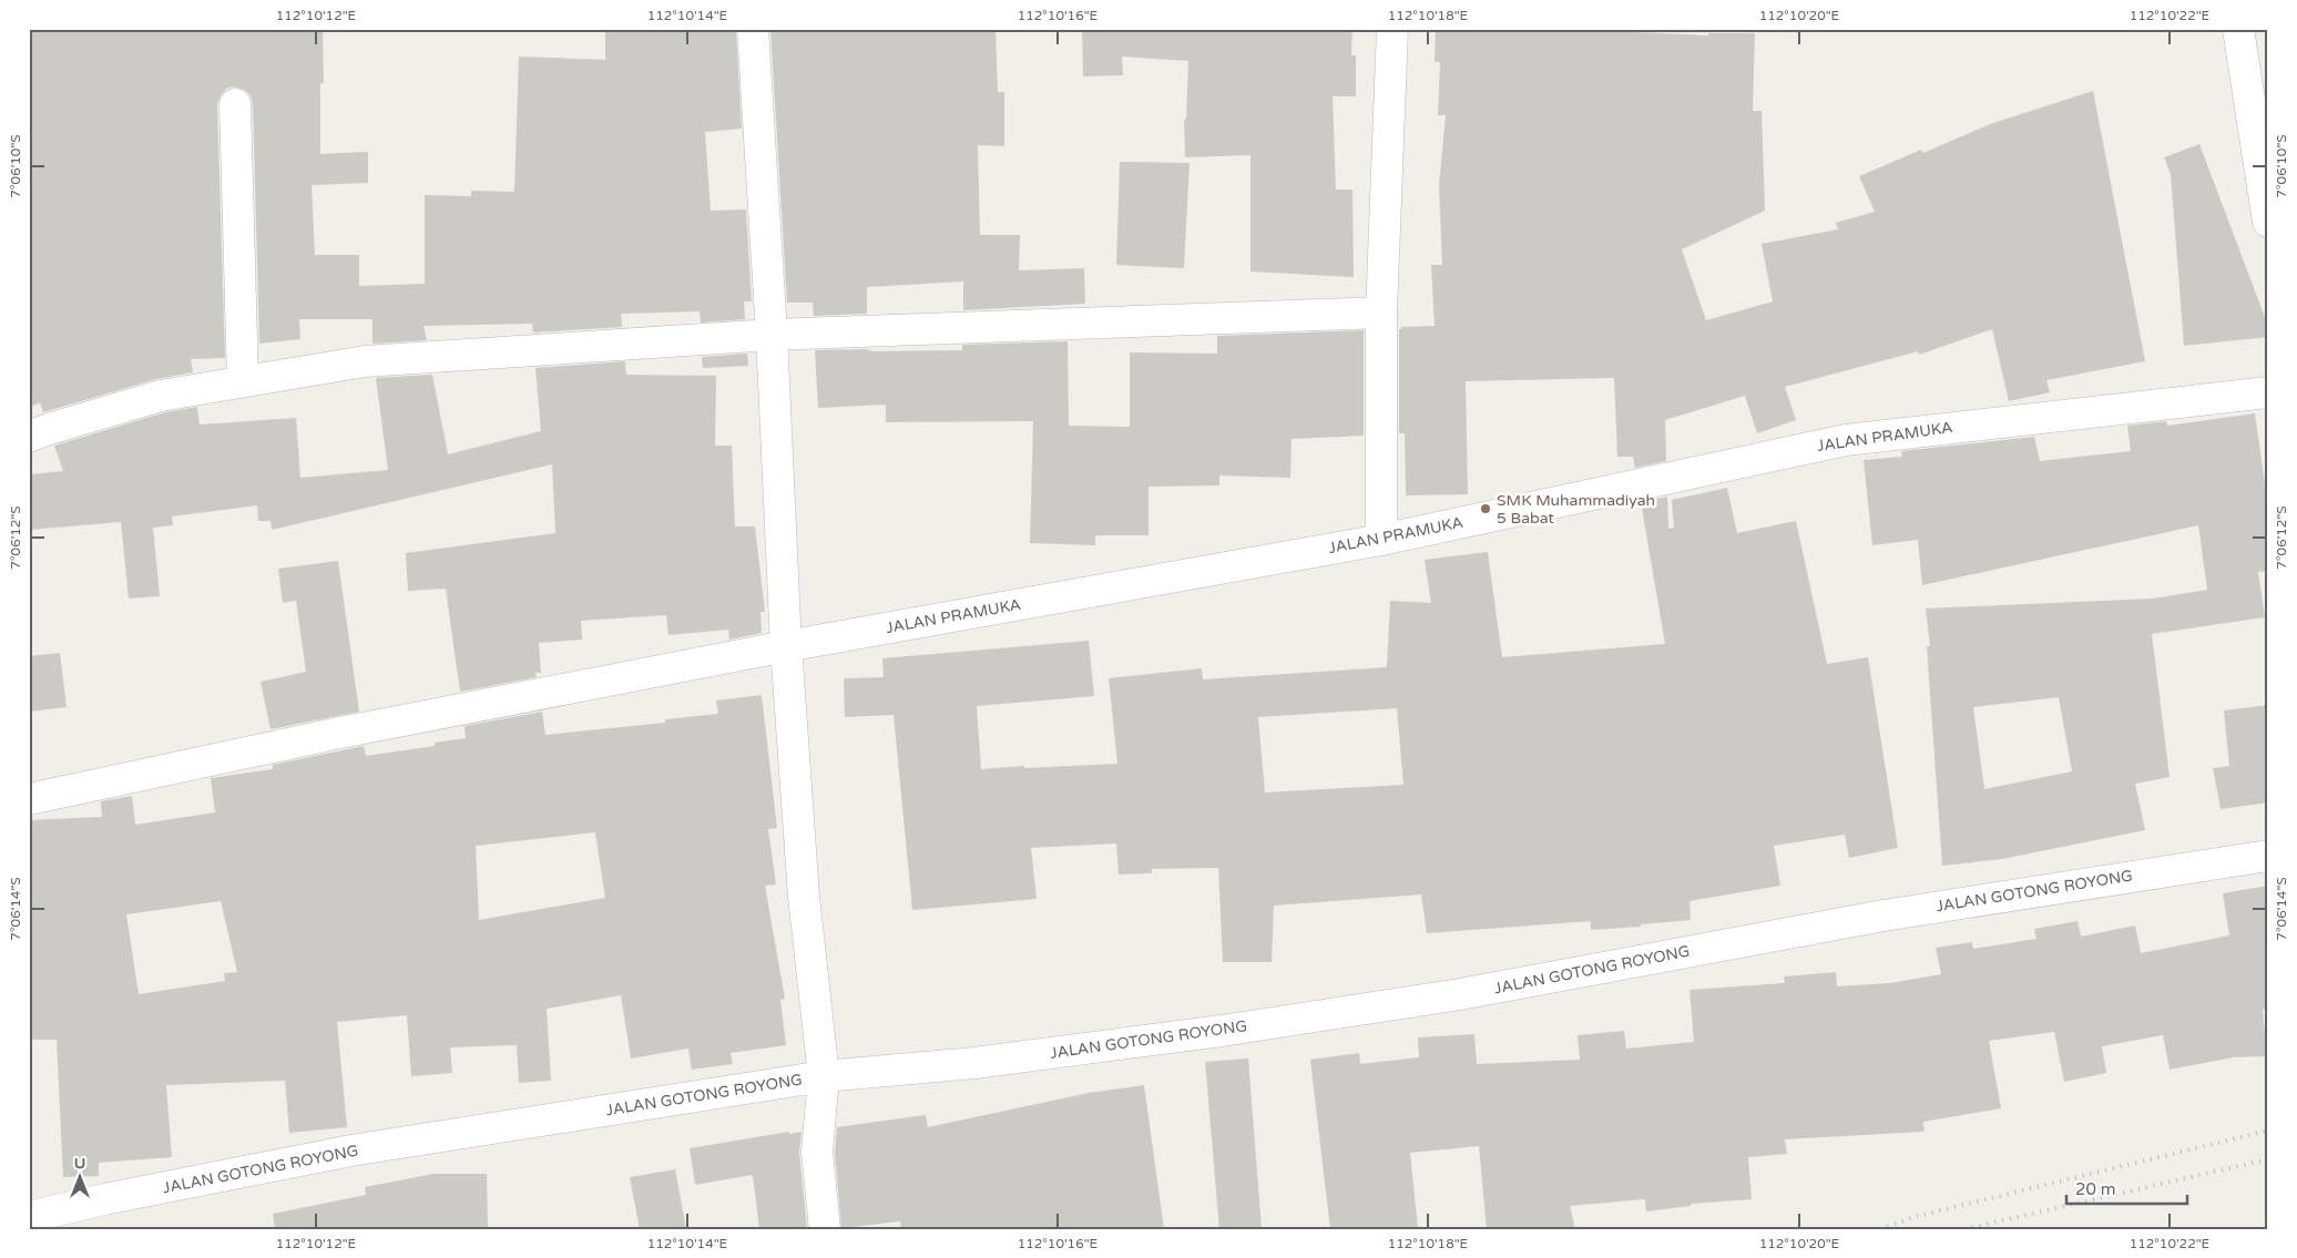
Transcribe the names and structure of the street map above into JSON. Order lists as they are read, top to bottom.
{
  "streets": {
    "street": ["JALAN PRAMUKA", "JALAN GOTONG ROYONG"]
  },
  "places": ["SMK Muhammadiyah 5 Babat"],
  "scale_bar": "20 m",
  "north": "top",
  "coordinates": [
    "112°10'12\"E",
    "112°10'14\"E",
    "112°10'16\"E",
    "112°10'18\"E",
    "112°10'20\"E",
    "112°10'22\"E",
    "7°06'10\"S",
    "7°06'12\"S",
    "7°06'14\"S"
  ]
}
